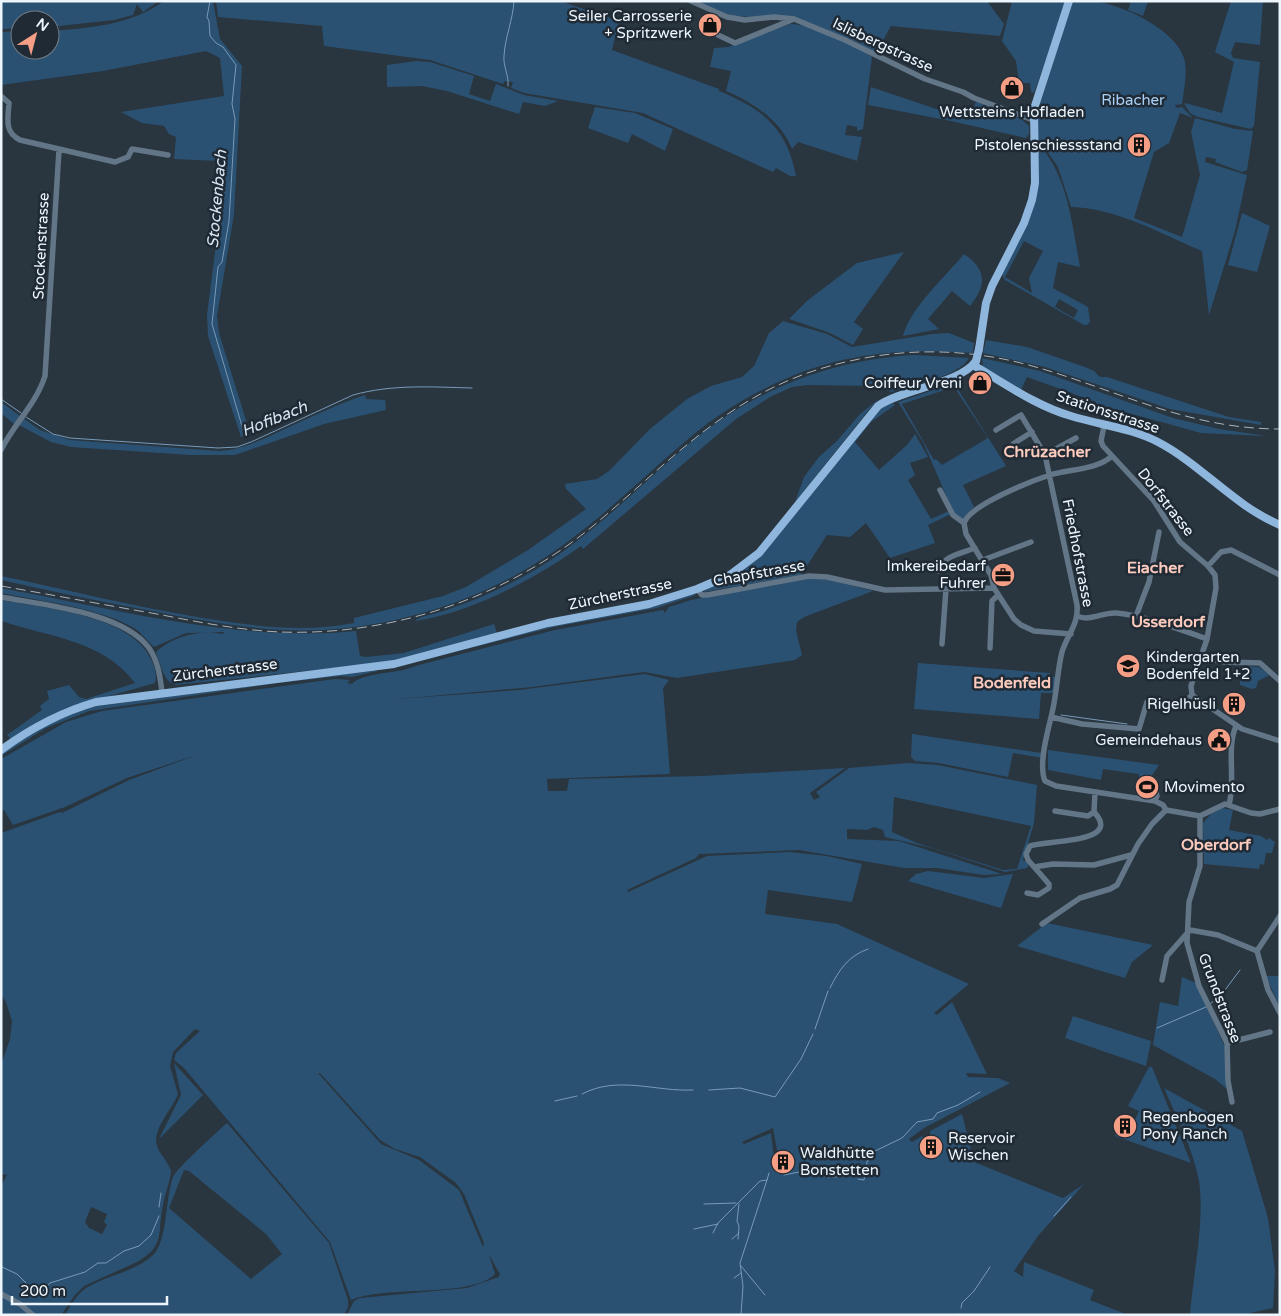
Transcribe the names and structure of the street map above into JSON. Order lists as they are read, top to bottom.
{
  "streets": {
    "main road": ["Stationsstrasse", "Zürcherstrasse"],
    "street": [
      "Islisbergstrasse",
      "Stockenstrasse",
      "Dorfstrasse",
      "Friedhofstrasse",
      "Chapfstrasse",
      "Grundstrasse"
    ]
  },
  "crossings": [
    ["Stationsstrasse", "Dorfstrasse"],
    ["Stationsstrasse", "Zürcherstrasse"],
    ["Chapfstrasse", "Zürcherstrasse"]
  ],
  "districts": [
    "Chrüzacher",
    "Eiacher",
    "Usserdorf",
    "Bodenfeld",
    "Oberdorf"
  ],
  "water": ["Stockenbach", "Hofibach"],
  "parks": ["Ribacher"],
  "places": {
    "shop": ["Seiler Carrosserie + Spritzwerk", "Wettsteins Hofladen", "Coiffeur Vreni"],
    "building": [
      "Pistolenschiessstand",
      "Rigelhüsli",
      "Regenbogen Pony Ranch",
      "Reservoir Wischen",
      "Waldhütte Bonstetten"
    ],
    "office": ["Imkereibedarf Fuhrer"],
    "school or university": ["Kindergarten Bodenfeld 1+2"],
    "public building": ["Gemeindehaus"],
    "sports": ["Movimento"]
  },
  "scale_bar": "200 m",
  "north": "top right"
}
